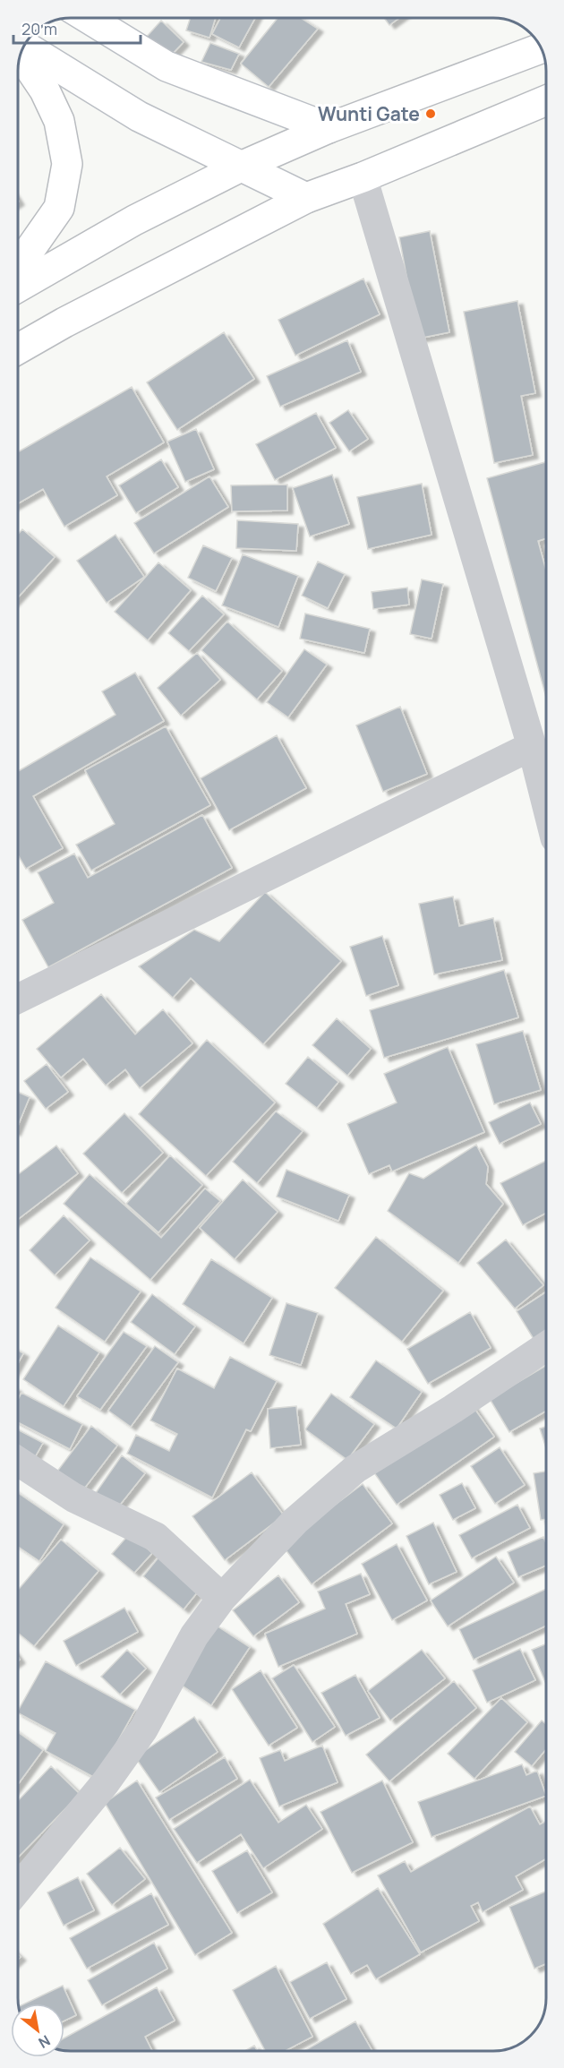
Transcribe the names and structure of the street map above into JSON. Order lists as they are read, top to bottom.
{
  "places": ["Wunti Gate"],
  "scale_bar": "20 m",
  "north": "bottom right"
}
